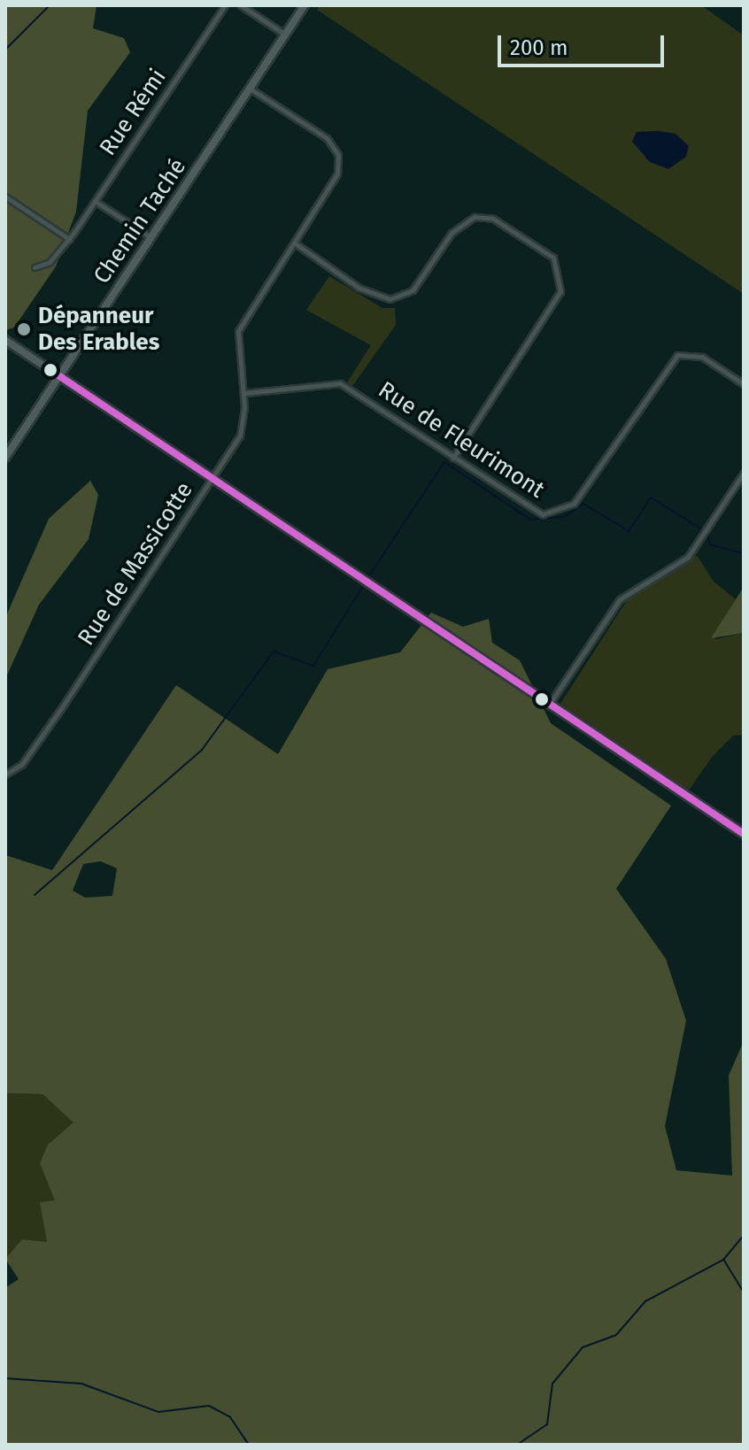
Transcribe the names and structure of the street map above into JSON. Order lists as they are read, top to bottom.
{
  "streets": {
    "street": [
      "Rue Rémi",
      "Chemin Taché",
      "Rue de Fleurimont",
      "Rue de Massicotte"
    ]
  },
  "crossings": [
    ["Chemin Taché", "Rue de Massicotte"],
    ["Rue de Fleurimont", "Rue de Massicotte"]
  ],
  "places": ["Dépanneur Des Erables"],
  "scale_bar": "200 m"
}
